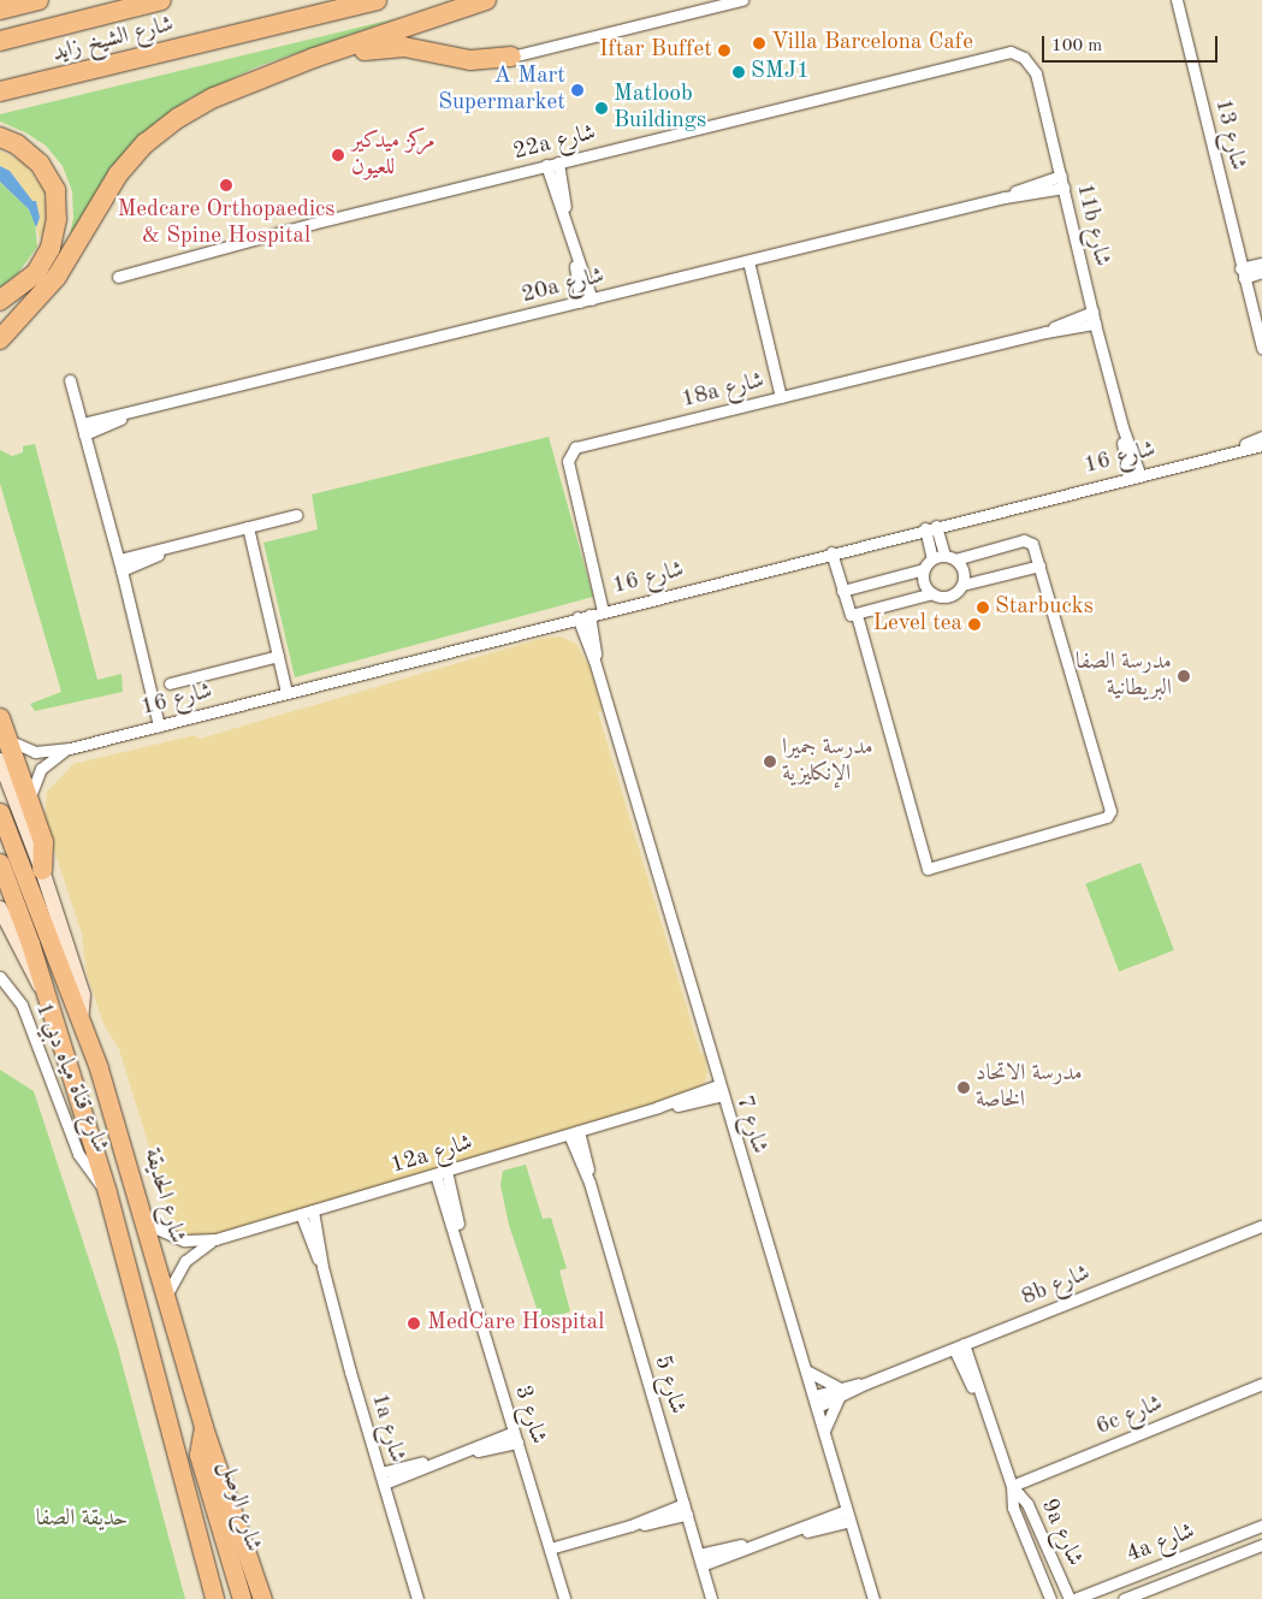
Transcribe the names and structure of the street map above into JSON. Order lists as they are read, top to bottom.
{
  "streets": {
    "highway": ["شارع الشيخ زايد"],
    "main road": ["شارع الحديقة", "شارع الوصل"],
    "street": [
      "شارع 13",
      "22a شارع",
      "11b شارع",
      "20a شارع",
      "18a شارع",
      "شارع 16",
      "شارع قناة مياه دبي 1",
      "شارع 7",
      "12a شارع",
      "8b شارع",
      "شارع 5",
      "شارع 3",
      "6c شارع",
      "1a شارع",
      "9a شارع",
      "4a شارع"
    ]
  },
  "crossings": [
    ["22a شارع", "11b شارع"],
    ["11b شارع", "20a شارع"],
    ["11b شارع", "18a شارع"],
    ["11b شارع", "شارع 16"],
    ["18a شارع", "شارع 16"],
    ["شارع 16", "شارع 7"],
    ["شارع 7", "12a شارع"],
    ["شارع 7", "8b شارع"],
    ["12a شارع", "شارع الحديقة"],
    ["12a شارع", "شارع 5"],
    ["12a شارع", "شارع 3"],
    ["12a شارع", "1a شارع"],
    ["شارع الحديقة", "شارع الوصل"],
    ["8b شارع", "9a شارع"],
    ["6c شارع", "9a شارع"]
  ],
  "parks": ["حديقة الصفا"],
  "places": [
    "Villa Barcelona Cafe",
    "Iftar Buffet",
    "SMJ1",
    "A Mart Supermarket",
    "Matloob Buildings",
    "مركز ميدكير للعيون",
    "Medcare Orthopaedics & Spine Hospital",
    "Starbucks",
    "Level tea",
    "مدرسة الصفا البريطانية",
    "مدرسة جميرا الإنكليزية",
    "مدرسة الاتحاد الخاصة",
    "MedCare Hospital"
  ],
  "scale_bar": "100 m"
}
